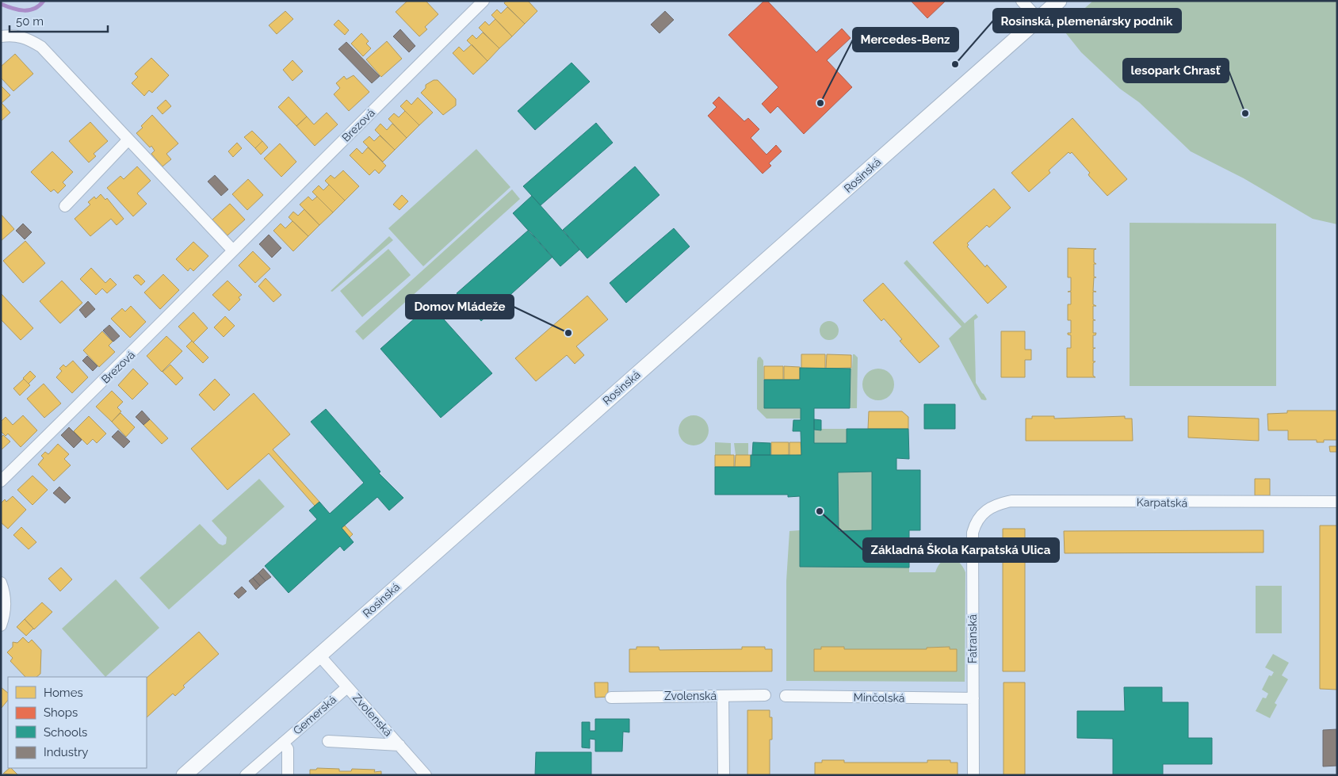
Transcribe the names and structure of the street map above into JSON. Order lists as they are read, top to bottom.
{
  "streets": {
    "street": [
      "Brezová",
      "Rosinská",
      "Karpatská",
      "Fatranská",
      "Zvolenská",
      "Minčolská",
      "Gemerská"
    ]
  },
  "crossings": [
    ["Rosinská", "Zvolenská"],
    ["Karpatská", "Fatranská"],
    ["Fatranská", "Minčolská"],
    ["Zvolenská", "Gemerská"]
  ],
  "places": [
    "Rosinská, plemenársky podnik",
    "Mercedes-Benz",
    "lesopark Chrasť",
    "Domov Mládeže",
    "Základná Škola Karpatská Ulica"
  ],
  "legend": [
    "Homes",
    "Shops",
    "Schools",
    "Industry"
  ],
  "scale_bar": "50 m"
}
